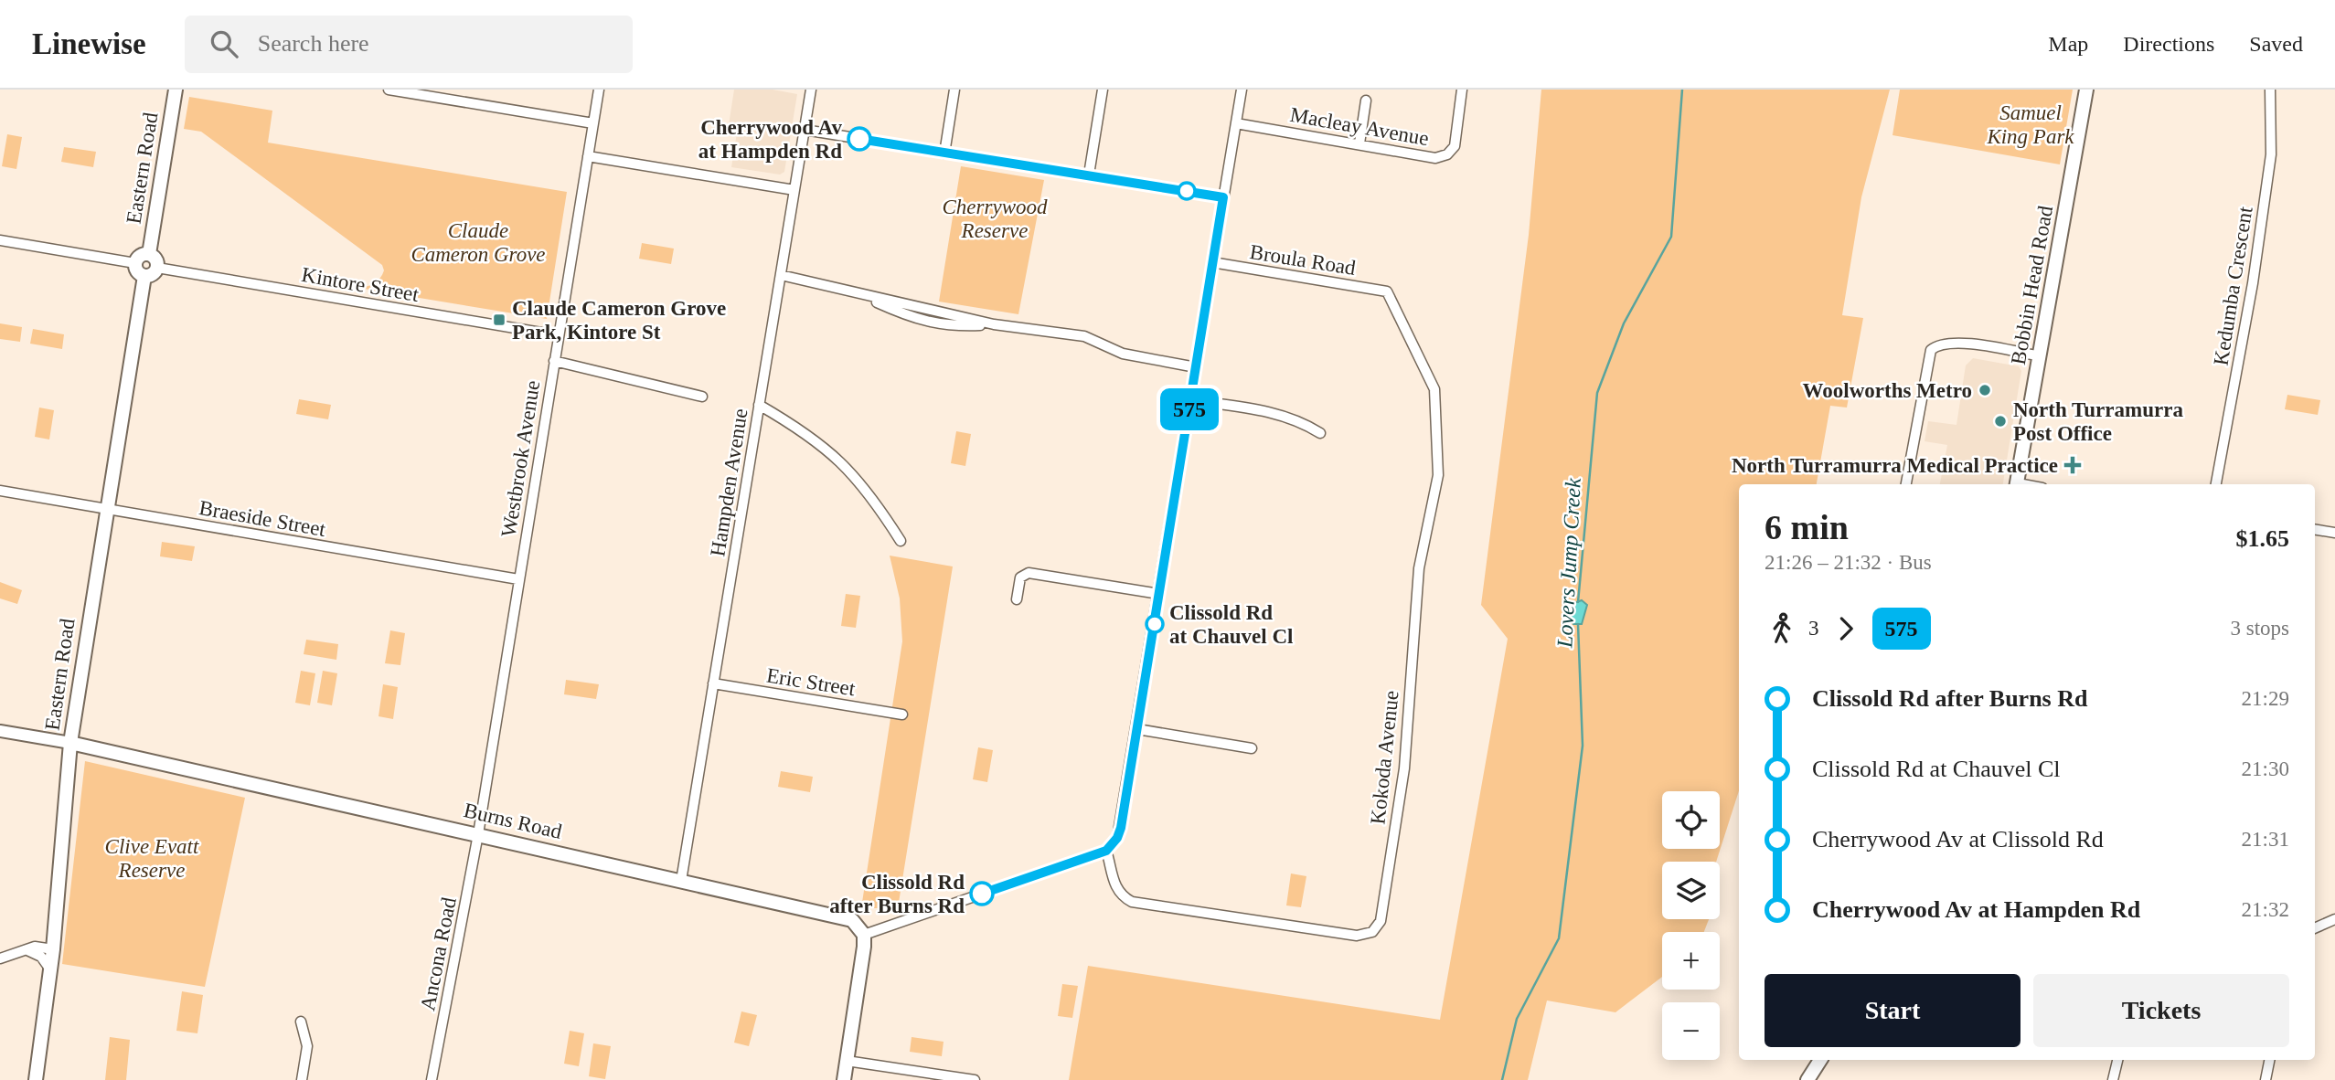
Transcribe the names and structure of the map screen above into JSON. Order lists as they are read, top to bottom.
{
  "streets": {
    "main road": ["Eastern Road", "Bobbin Head Road", "Burns Road"],
    "street": [
      "Macleay Avenue",
      "Broula Road",
      "Kintore Street",
      "Kedumba Crescent",
      "Westbrook Avenue",
      "Hampden Avenue",
      "Braeside Street",
      "Eric Street",
      "Kokoda Avenue",
      "Ancona Road"
    ]
  },
  "crossings": [
    ["Eastern Road", "Kintore Street"],
    ["Eastern Road", "Braeside Street"],
    ["Eastern Road", "Burns Road"],
    ["Broula Road", "Kokoda Avenue"],
    ["Kintore Street", "Westbrook Avenue"],
    ["Westbrook Avenue", "Braeside Street"],
    ["Westbrook Avenue", "Burns Road"],
    ["Westbrook Avenue", "Ancona Road"],
    ["Hampden Avenue", "Eric Street"],
    ["Hampden Avenue", "Burns Road"],
    ["Burns Road", "Ancona Road"]
  ],
  "water": ["Lovers Jump Creek"],
  "parks": [
    "Samuel King Park",
    "Cherrywood Reserve",
    "Claude Cameron Grove",
    "Clive Evatt Reserve"
  ],
  "places": {
    "other": [
      "Cherrywood Av at Hampden Rd",
      "Woolworths Metro",
      "North Turramurra Post Office",
      "Clissold Rd at Chauvel Cl",
      "Clissold Rd after Burns Rd"
    ],
    "transit": ["Claude Cameron Grove Park, Kintore St"],
    "health": ["North Turramurra Medical Practice"]
  },
  "lines": ["bus line 575"],
  "page": {
    "header": "Linewise",
    "search": "Search here",
    "nav": ["Map", "Directions", "Saved"],
    "on_map": "575",
    "heading": ["6 min", "21:26 – 21:32 · Bus", "$1.65"],
    "legs": ["3", "575", "3 stops"],
    "list": [
      {
        "name": "Clissold Rd after Burns Rd",
        "value": "21:29"
      },
      {
        "name": "Clissold Rd at Chauvel Cl",
        "value": "21:30"
      },
      {
        "name": "Cherrywood Av at Clissold Rd",
        "value": "21:31"
      },
      {
        "name": "Cherrywood Av at Hampden Rd",
        "value": "21:32"
      }
    ],
    "map_buttons": ["+", "−"],
    "buttons": ["Start", "Tickets"]
  }
}
